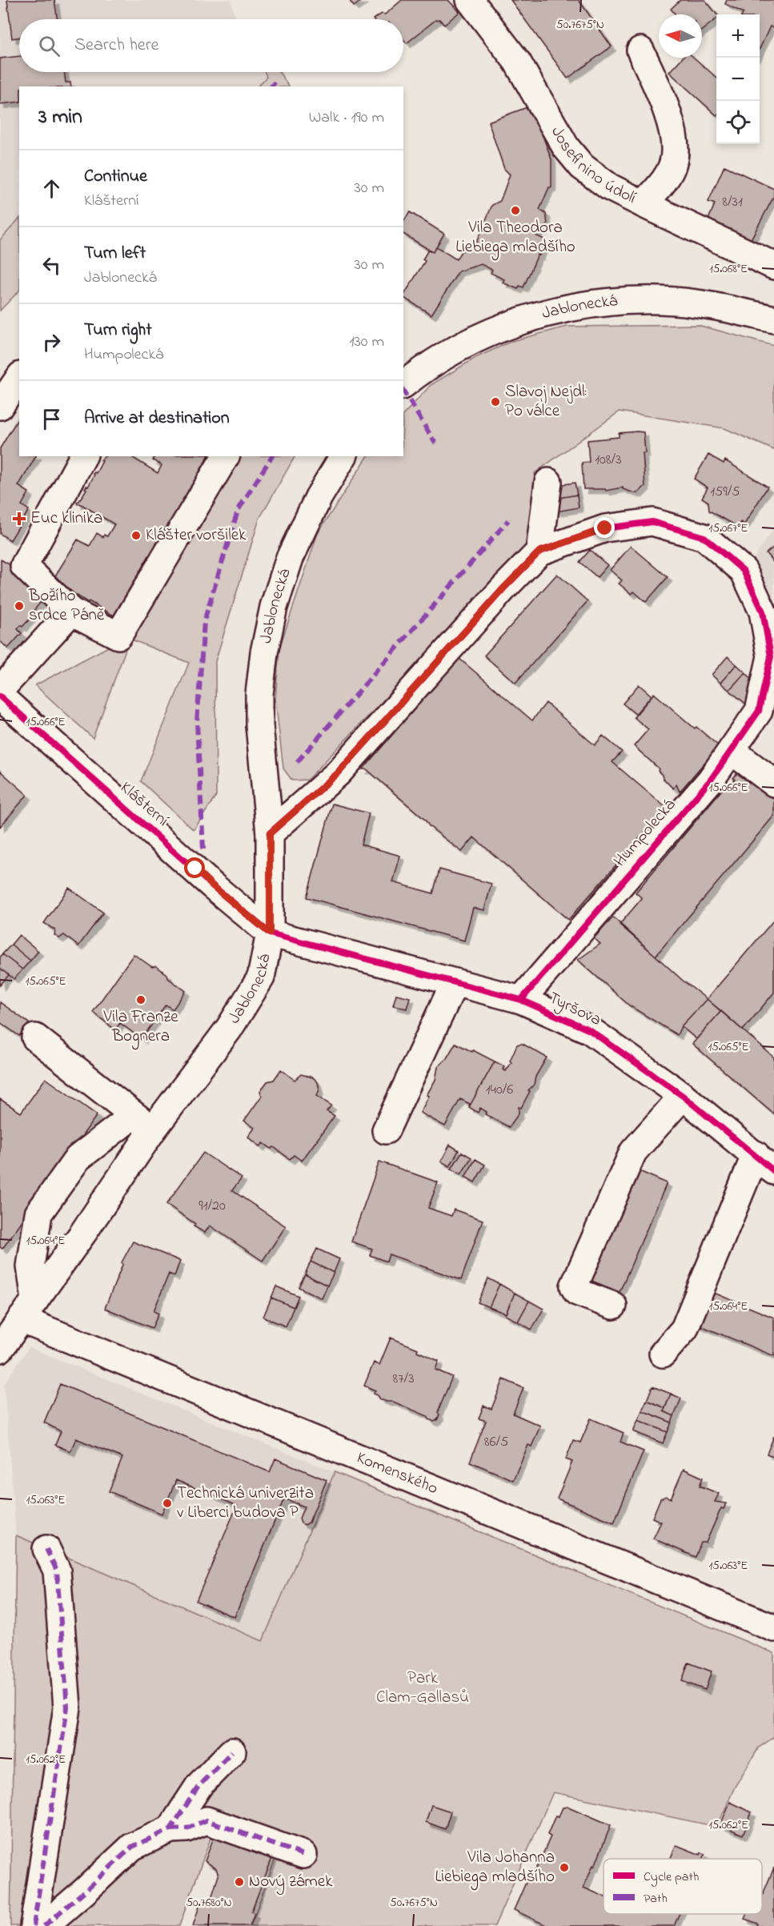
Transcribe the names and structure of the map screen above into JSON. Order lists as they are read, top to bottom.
{
  "streets": {
    "street": [
      "Josefinino údolí",
      "Jablonecká",
      "Klášterní",
      "Humpolecká",
      "Tyršova",
      "Komenského"
    ]
  },
  "crossings": [
    ["Jablonecká", "Klášterní"],
    ["Jablonecká", "Humpolecká"],
    ["Jablonecká", "Tyršova"],
    ["Jablonecká", "Komenského"],
    ["Klášterní", "Tyršova"],
    ["Humpolecká", "Tyršova"]
  ],
  "parks": ["Park Clam-Gallasů"],
  "places": {
    "other": [
      "Vila Theodora Liebiega mladšího",
      "Slavoj Nejdl: Po válce",
      "Klášter voršilek",
      "Božího srdce Páně",
      "Vila Franze Bognera",
      "Technická univerzita v Liberci budova P",
      "Vila Johanna Liebiega mladšího",
      "Nový zámek"
    ],
    "health": ["Euc klinika"]
  },
  "house_numbers": [
    "8/31",
    "108/3",
    "159/5",
    "140/6",
    "91/20",
    "87/3",
    "86/5"
  ],
  "legend": ["Cycle path", "Path"],
  "north": "left",
  "page": {
    "map_buttons": ["+", "−"],
    "search": "Search here",
    "heading": ["3 min", "Walk · 190 m"],
    "list": [
      ["Continue", "Klášterní", "30 m"],
      ["Turn left", "Jablonecká", "30 m"],
      ["Turn right", "Humpolecká", "130 m"],
      "Arrive at destination"
    ]
  },
  "coordinates": [
    "50.7675°N",
    "15.068°E",
    "15.067°E",
    "15.066°E",
    "15.065°E",
    "15.064°E",
    "15.063°E",
    "15.062°E",
    "50.7680°N"
  ]
}
